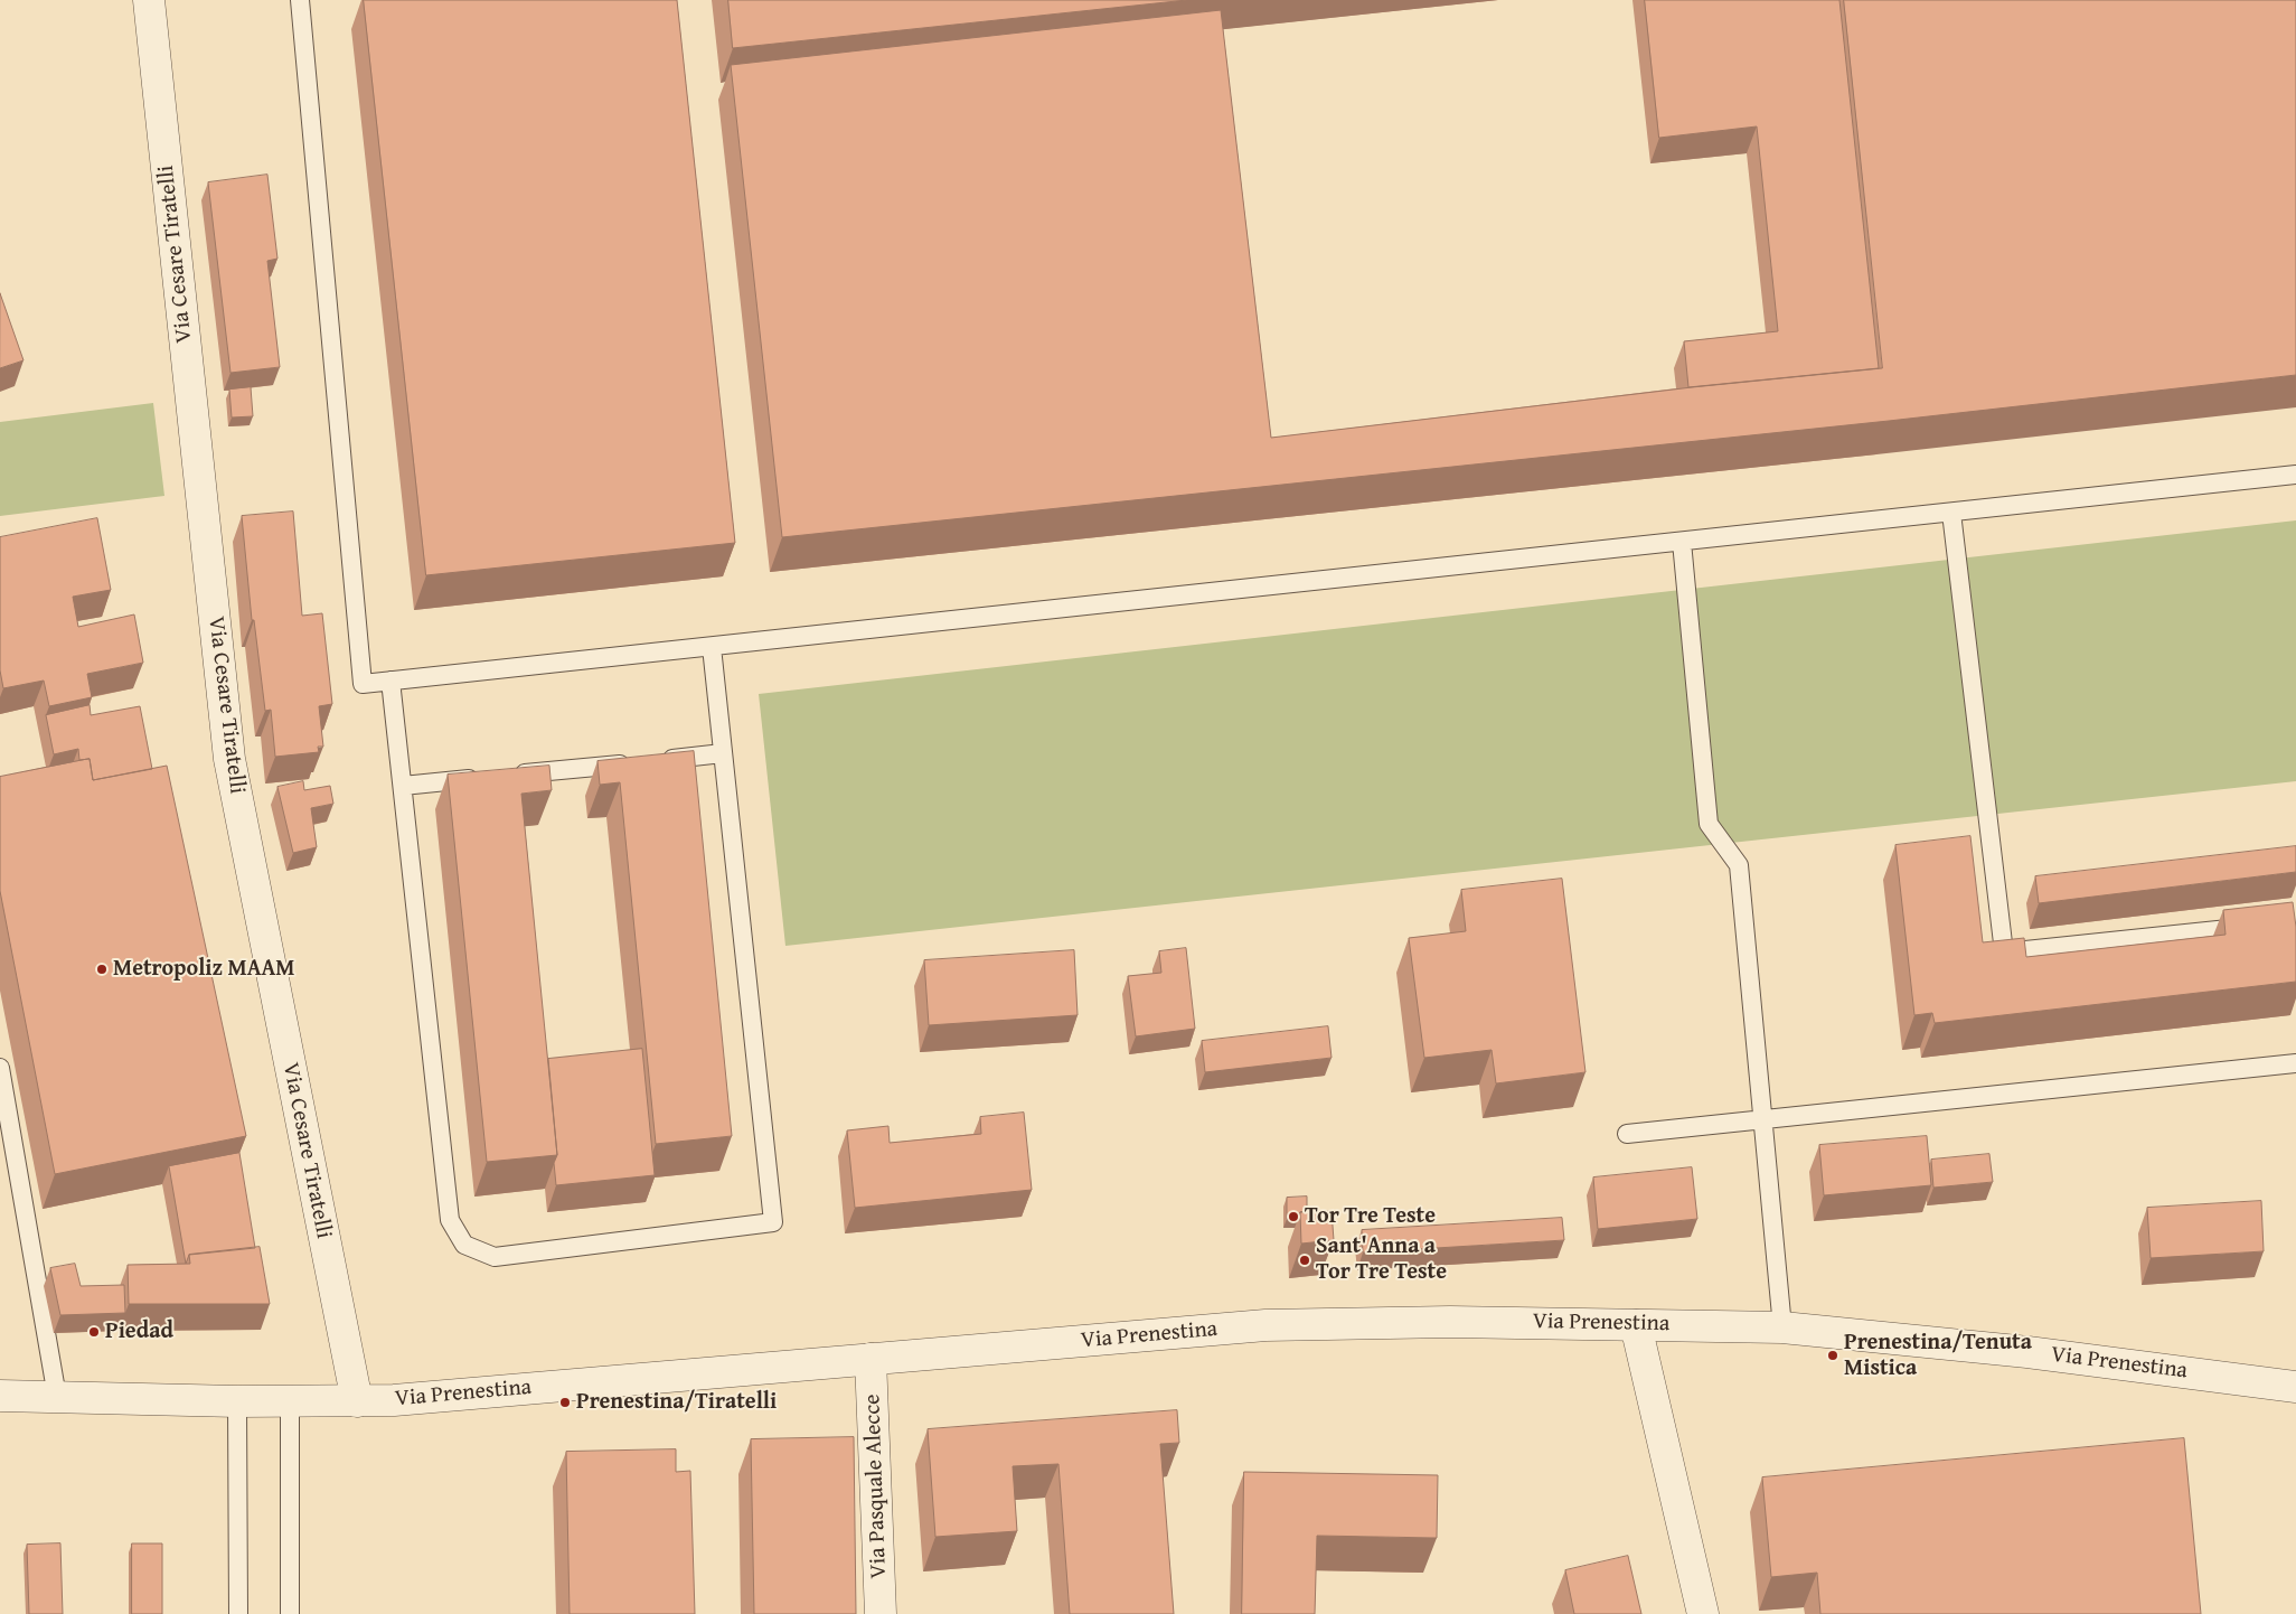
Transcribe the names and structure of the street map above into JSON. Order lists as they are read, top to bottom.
{
  "streets": {
    "street": ["Via Cesare Tiratelli", "Via Prenestina", "Via Pasquale Alecce"]
  },
  "crossings": [
    ["Via Cesare Tiratelli", "Via Prenestina"],
    ["Via Prenestina", "Via Pasquale Alecce"]
  ],
  "places": [
    "Metropoliz MAAM",
    "Tor Tre Teste",
    "Sant'Anna a Tor Tre Teste",
    "Piedad",
    "Prenestina/Tenuta Mistica",
    "Prenestina/Tiratelli"
  ]
}
